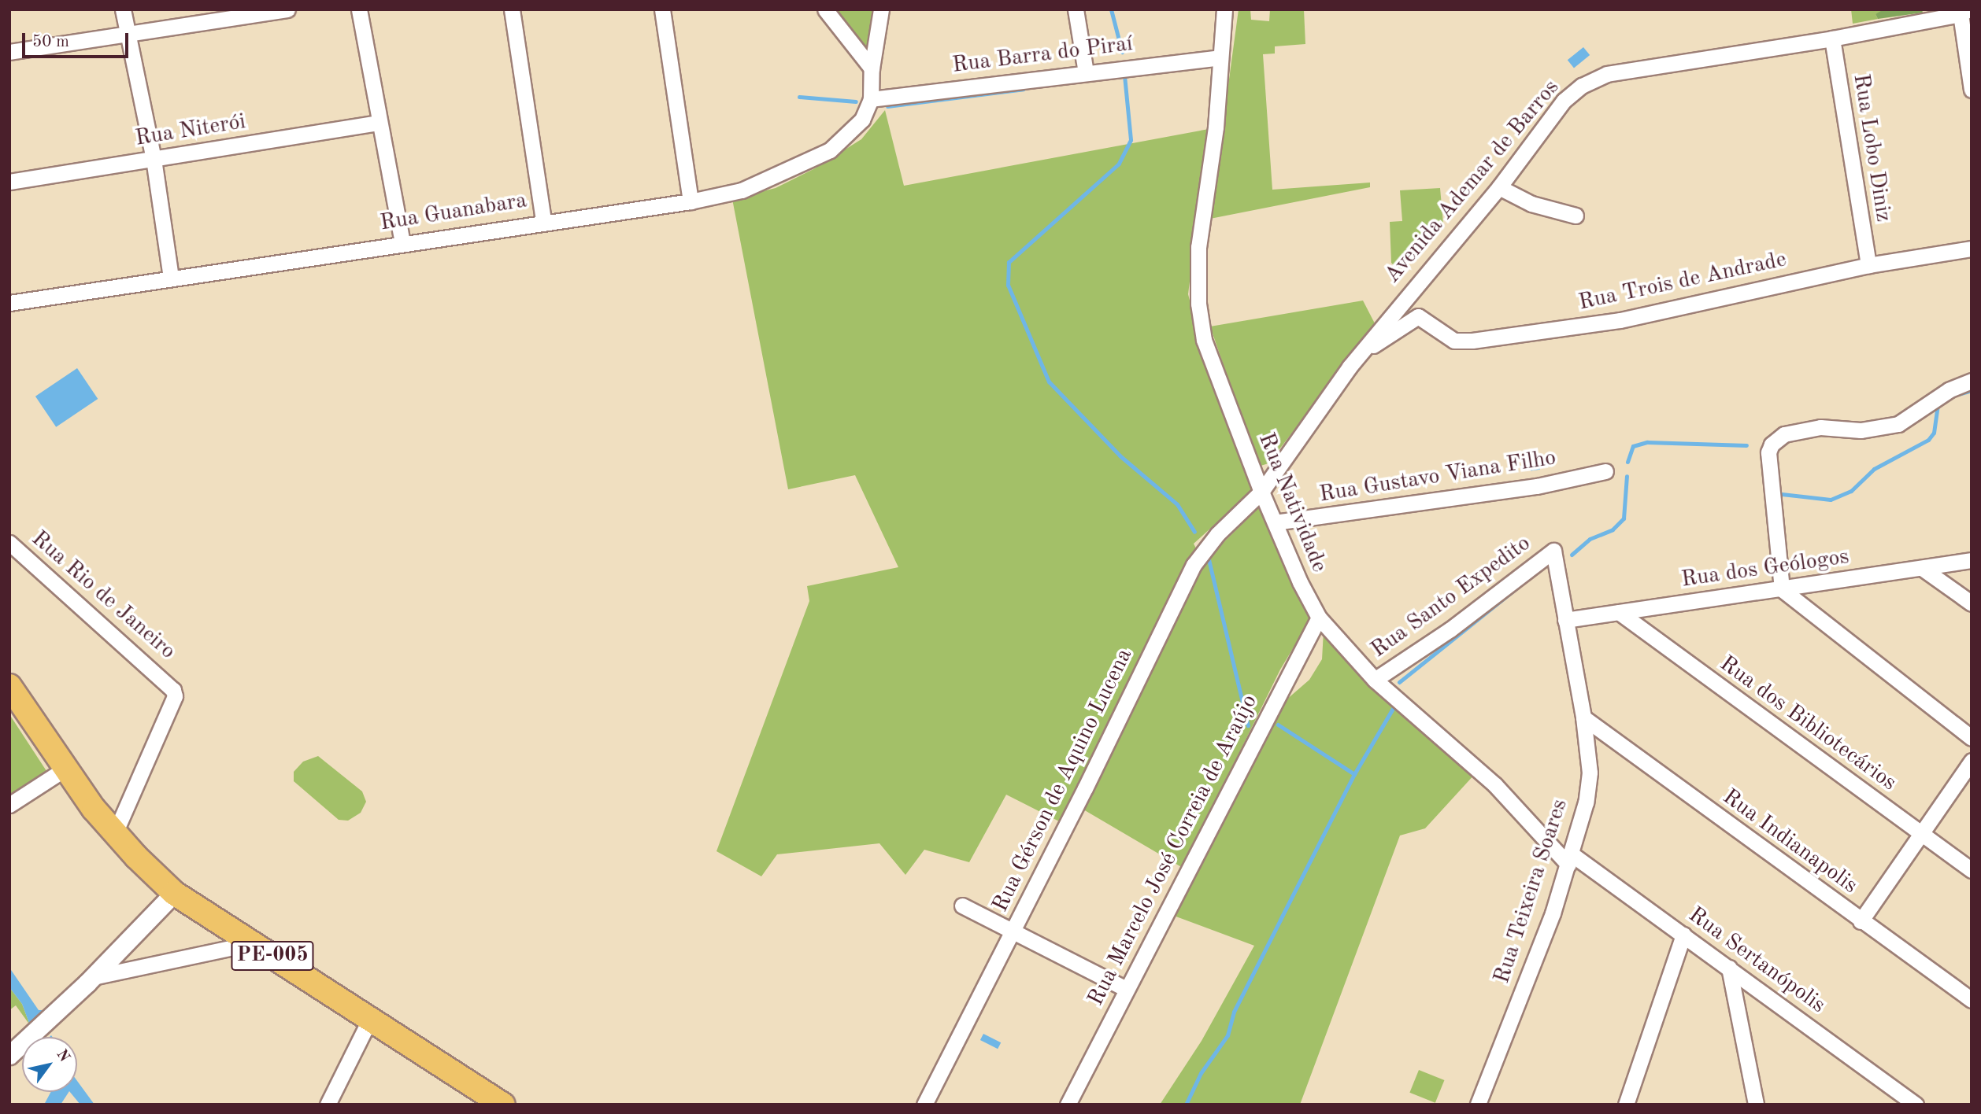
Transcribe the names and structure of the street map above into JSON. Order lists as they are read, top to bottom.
{
  "streets": {
    "main road": ["PE-005"],
    "street": [
      "Rua Barra do Piraí",
      "Rua Niterói",
      "Rua Lobo Diniz",
      "Avenida Ademar de Barros",
      "Rua Guanabara",
      "Rua Trois de Andrade",
      "Rua Gustavo Viana Filho",
      "Rua Natividade",
      "Rua dos Geólogos",
      "Rua Rio de Janeiro",
      "Rua Santo Expedito",
      "Rua dos Bibliotecários",
      "Rua Gérson de Aquino Lucena",
      "Rua Indianapolis",
      "Rua Marcelo José Correia de Araújo",
      "Rua Teixeira Soares",
      "Rua Sertanópolis"
    ]
  },
  "crossings": [
    ["Rua Barra do Piraí", "Rua Guanabara"],
    ["Rua Barra do Piraí", "Rua Natividade"],
    ["Rua Lobo Diniz", "Avenida Ademar de Barros"],
    ["Rua Lobo Diniz", "Rua Trois de Andrade"],
    ["Avenida Ademar de Barros", "Rua Natividade"],
    ["Avenida Ademar de Barros", "Rua Gérson de Aquino Lucena"],
    ["Rua Gustavo Viana Filho", "Rua Natividade"],
    ["Rua Natividade", "Rua Santo Expedito"],
    ["Rua Natividade", "Rua Gérson de Aquino Lucena"],
    ["Rua Natividade", "Rua Marcelo José Correia de Araújo"],
    ["Rua Natividade", "Rua Teixeira Soares"],
    ["Rua Natividade", "Rua Sertanópolis"],
    ["Rua dos Geólogos", "Rua dos Bibliotecários"],
    ["Rua dos Geólogos", "Rua Teixeira Soares"],
    ["Rua Rio de Janeiro", "PE-005"],
    ["Rua Santo Expedito", "Rua Teixeira Soares"],
    ["Rua Indianapolis", "Rua Teixeira Soares"],
    ["Rua Teixeira Soares", "Rua Sertanópolis"]
  ],
  "scale_bar": "50 m",
  "north": "top right"
}
